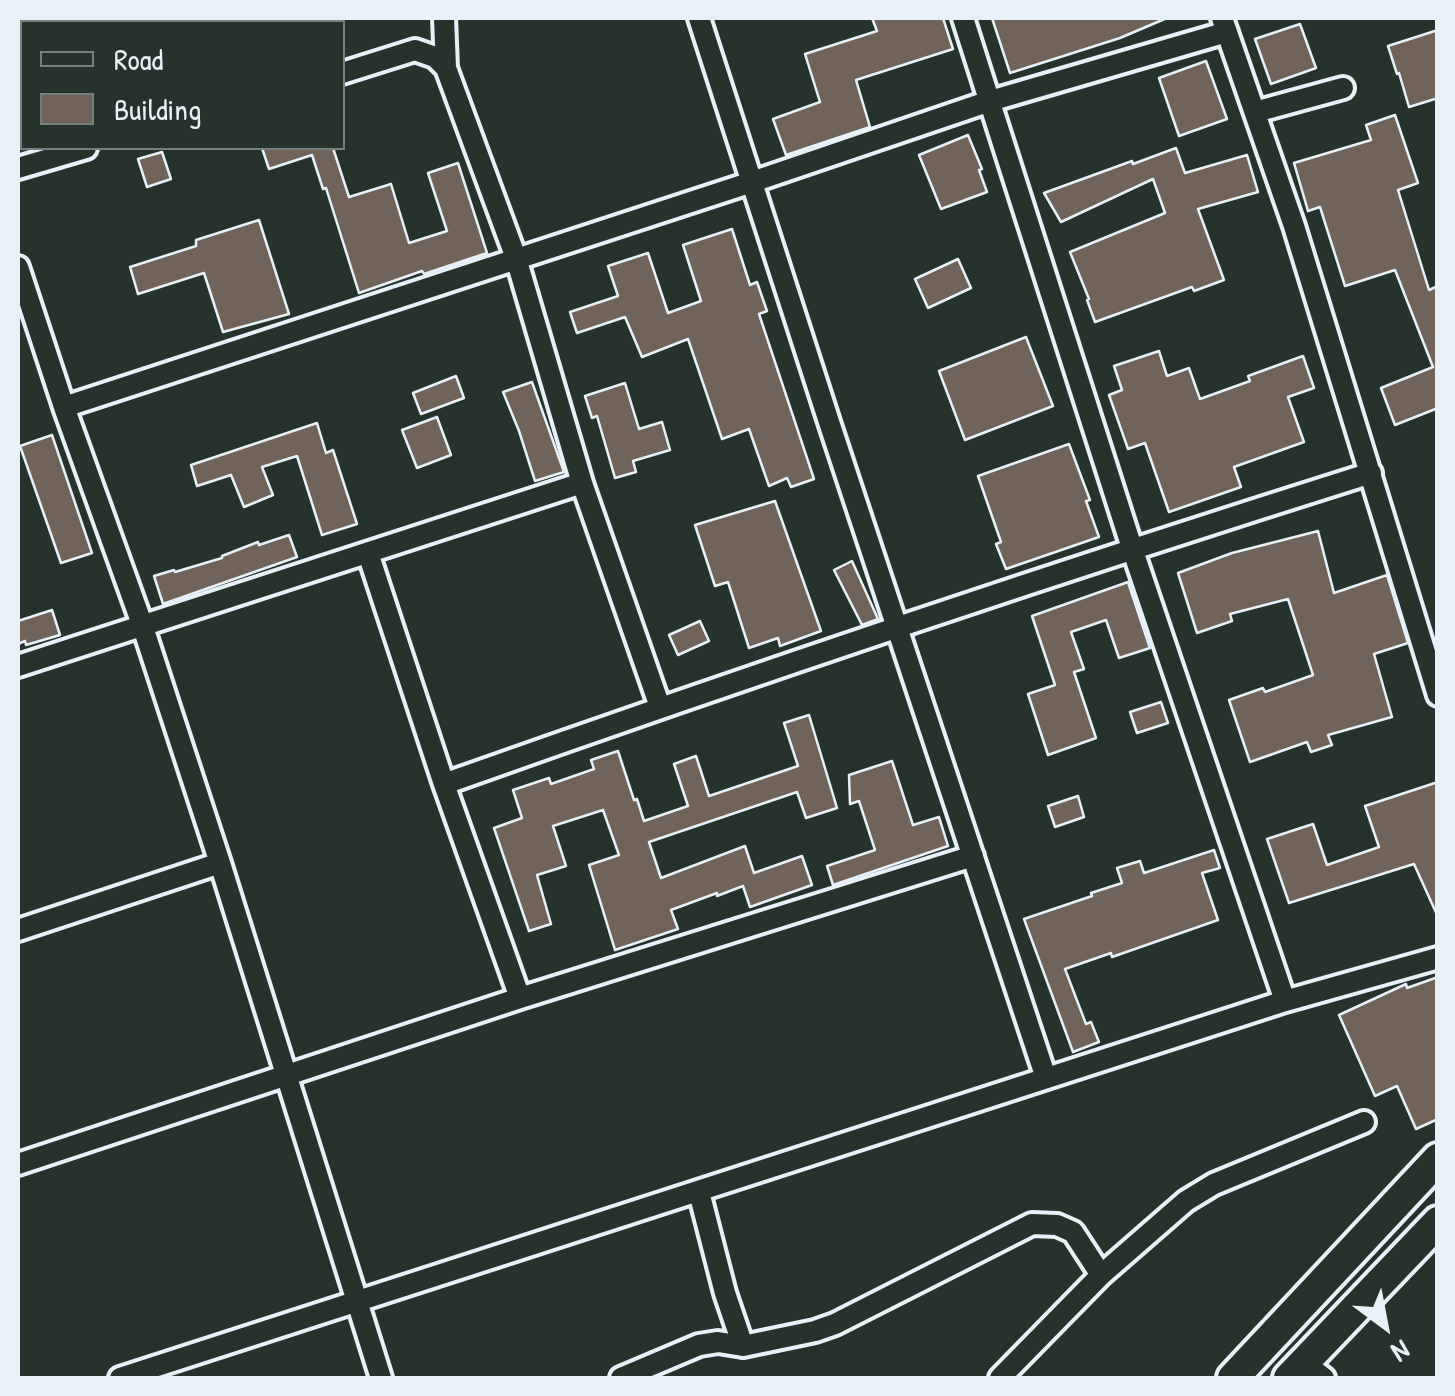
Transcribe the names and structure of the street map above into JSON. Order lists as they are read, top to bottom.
{
  "legend": ["Road", "Building"],
  "north": "bottom right"
}
